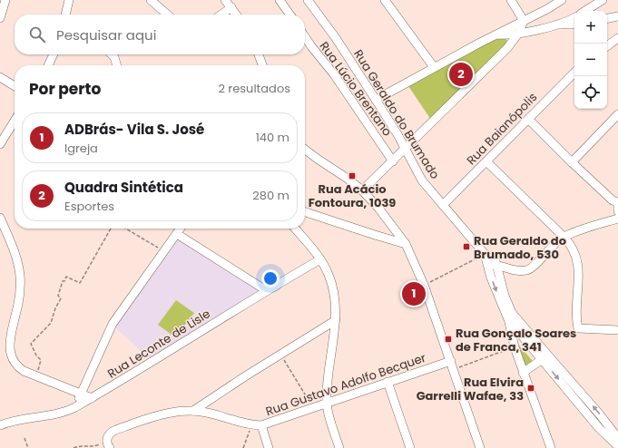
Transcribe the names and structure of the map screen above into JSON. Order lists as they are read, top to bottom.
{
  "streets": {
    "street": [
      "Rua Lúcio Brentano",
      "Rua Geraldo do Brumado",
      "Rua Baianópolis",
      "Rua Leconte de Lisle",
      "Rua Gustavo Adolfo Becquer"
    ]
  },
  "crossings": [
    ["Rua Geraldo do Brumado", "Rua Baianópolis"]
  ],
  "places": {
    "transit": [
      "Rua Acácio Fontoura, 1039",
      "Rua Geraldo do Brumado, 530",
      "Rua Gonçalo Soares de Franca, 341",
      "Rua Elvira Garrelli Wafae, 33"
    ]
  },
  "page": {
    "map_buttons": ["+", "−"],
    "search": "Pesquisar aqui",
    "pins": ["2", "1"],
    "heading": ["Por perto", "2 resultados"],
    "list": [
      {
        "mark": "1",
        "name": "ADBrás- Vila S. José",
        "note": "Igreja",
        "value": "140 m"
      },
      {
        "mark": "2",
        "name": "Quadra Sintética",
        "note": "Esportes",
        "value": "280 m"
      }
    ]
  }
}
